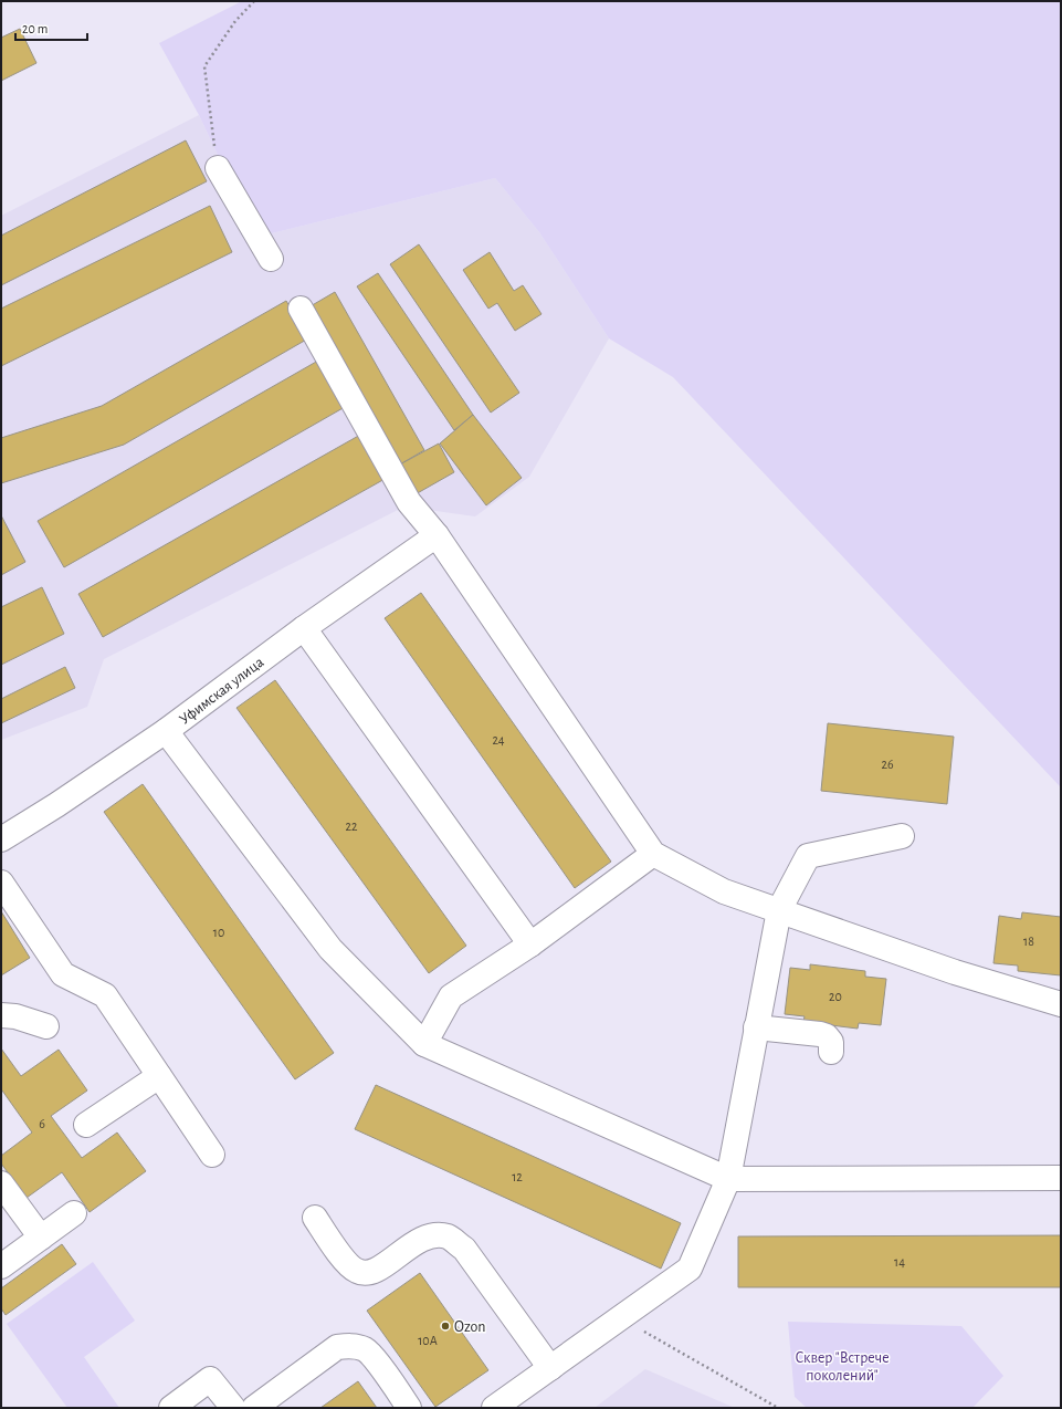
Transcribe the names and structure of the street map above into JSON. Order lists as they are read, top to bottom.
{
  "streets": {
    "street": ["Уфимская улица"]
  },
  "parks": ["Сквер \"Встрече поколений\""],
  "places": ["Ozon"],
  "house_numbers": [
    "24",
    "26",
    "22",
    "10",
    "18",
    "20",
    "6",
    "12",
    "14",
    "10А"
  ],
  "scale_bar": "20 m"
}
